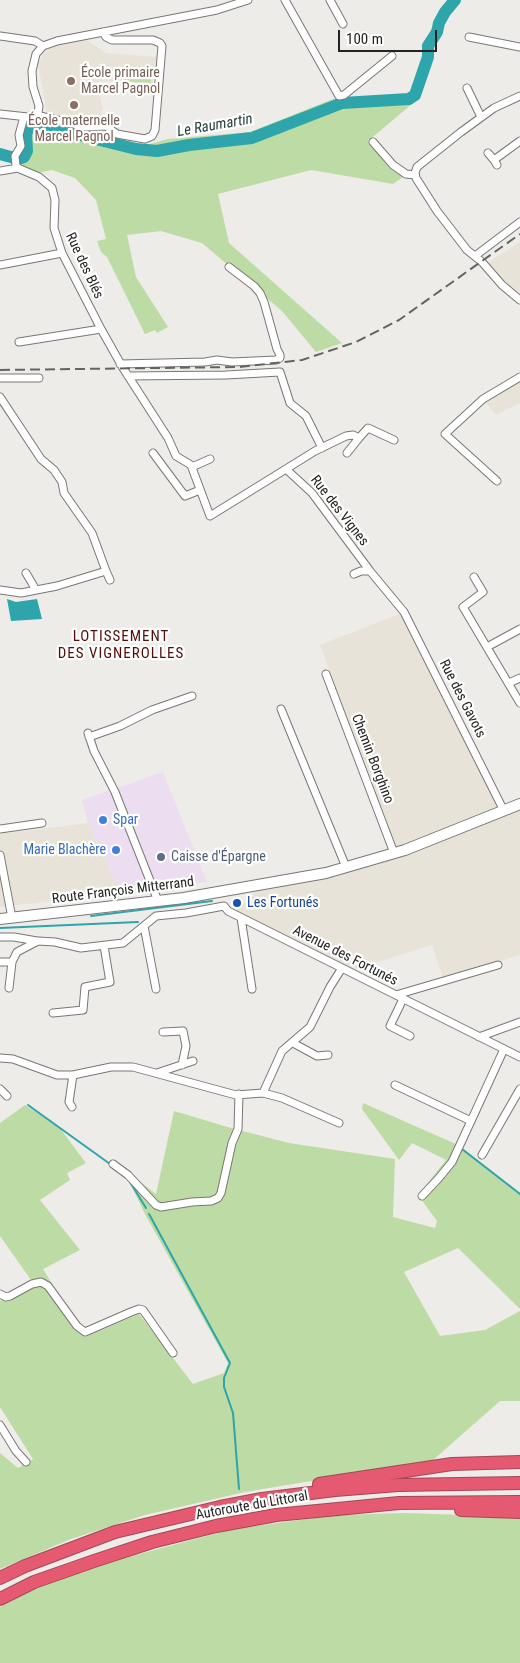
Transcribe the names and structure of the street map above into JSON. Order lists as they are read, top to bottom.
{
  "streets": {
    "highway": ["Autoroute du Littoral"],
    "main road": ["Route François Mitterrand"],
    "street": [
      "Rue des Blés",
      "Rue des Vignes",
      "Rue des Gavots",
      "Chemin Borghino",
      "Avenue des Fortunés"
    ]
  },
  "crossings": [
    ["Rue des Vignes", "Rue des Gavots"],
    ["Rue des Gavots", "Route François Mitterrand"],
    ["Chemin Borghino", "Route François Mitterrand"]
  ],
  "districts": ["LOTISSEMENT DES VIGNEROLLES"],
  "water": ["Le Raumartin"],
  "places": [
    "École primaire Marcel Pagnol",
    "École maternelle Marcel Pagnol",
    "Spar",
    "Marie Blachère",
    "Caisse d'Épargne",
    "Les Fortunés"
  ],
  "scale_bar": "100 m"
}
